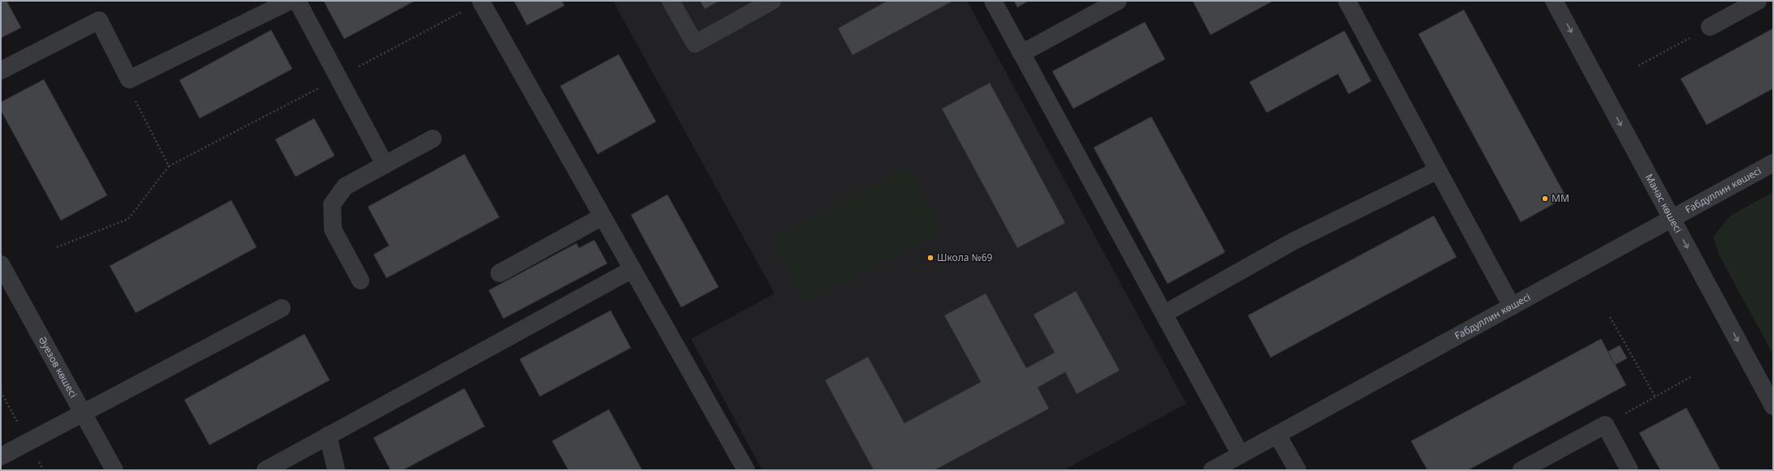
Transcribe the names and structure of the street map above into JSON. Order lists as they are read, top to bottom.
{
  "streets": {
    "street": ["Ғабдуллин көшесі", "Манас көшесі", "Әуезов көшесі"]
  },
  "crossings": [
    ["Ғабдуллин көшесі", "Манас көшесі"]
  ],
  "one_way": ["Манас көшесі"],
  "places": ["MM", "Школа №69"]
}
